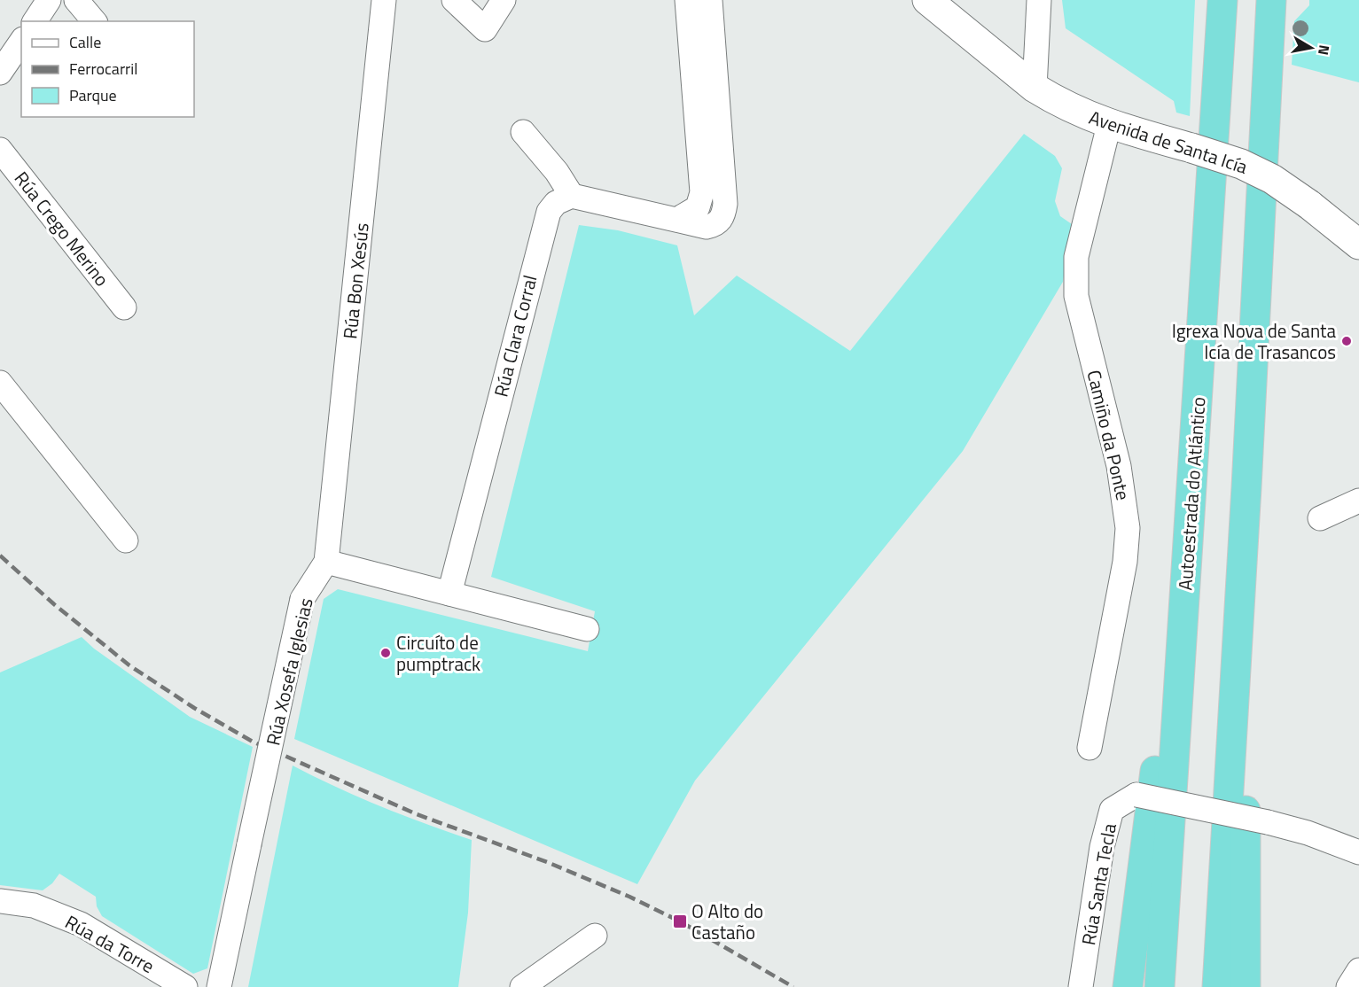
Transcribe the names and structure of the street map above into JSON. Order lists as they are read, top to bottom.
{
  "streets": {
    "highway": ["Autoestrada do Atlántico"],
    "street": [
      "Avenida de Santa Icía",
      "Rúa Crego Merino",
      "Rúa Bon Xesús",
      "Rúa Clara Corral",
      "Camiño da Ponte",
      "Rúa Xosefa Iglesias",
      "Rúa Santa Tecla",
      "Rúa da Torre"
    ]
  },
  "crossings": [
    ["Avenida de Santa Icía", "Camiño da Ponte"],
    ["Rúa Bon Xesús", "Rúa Xosefa Iglesias"]
  ],
  "places": {
    "other": ["Igrexa Nova de Santa Icía de Trasancos", "Circuíto de pumptrack"],
    "transit": ["O Alto do Castaño"]
  },
  "legend": ["Calle", "Ferrocarril", "Parque"],
  "north": "right"
}
